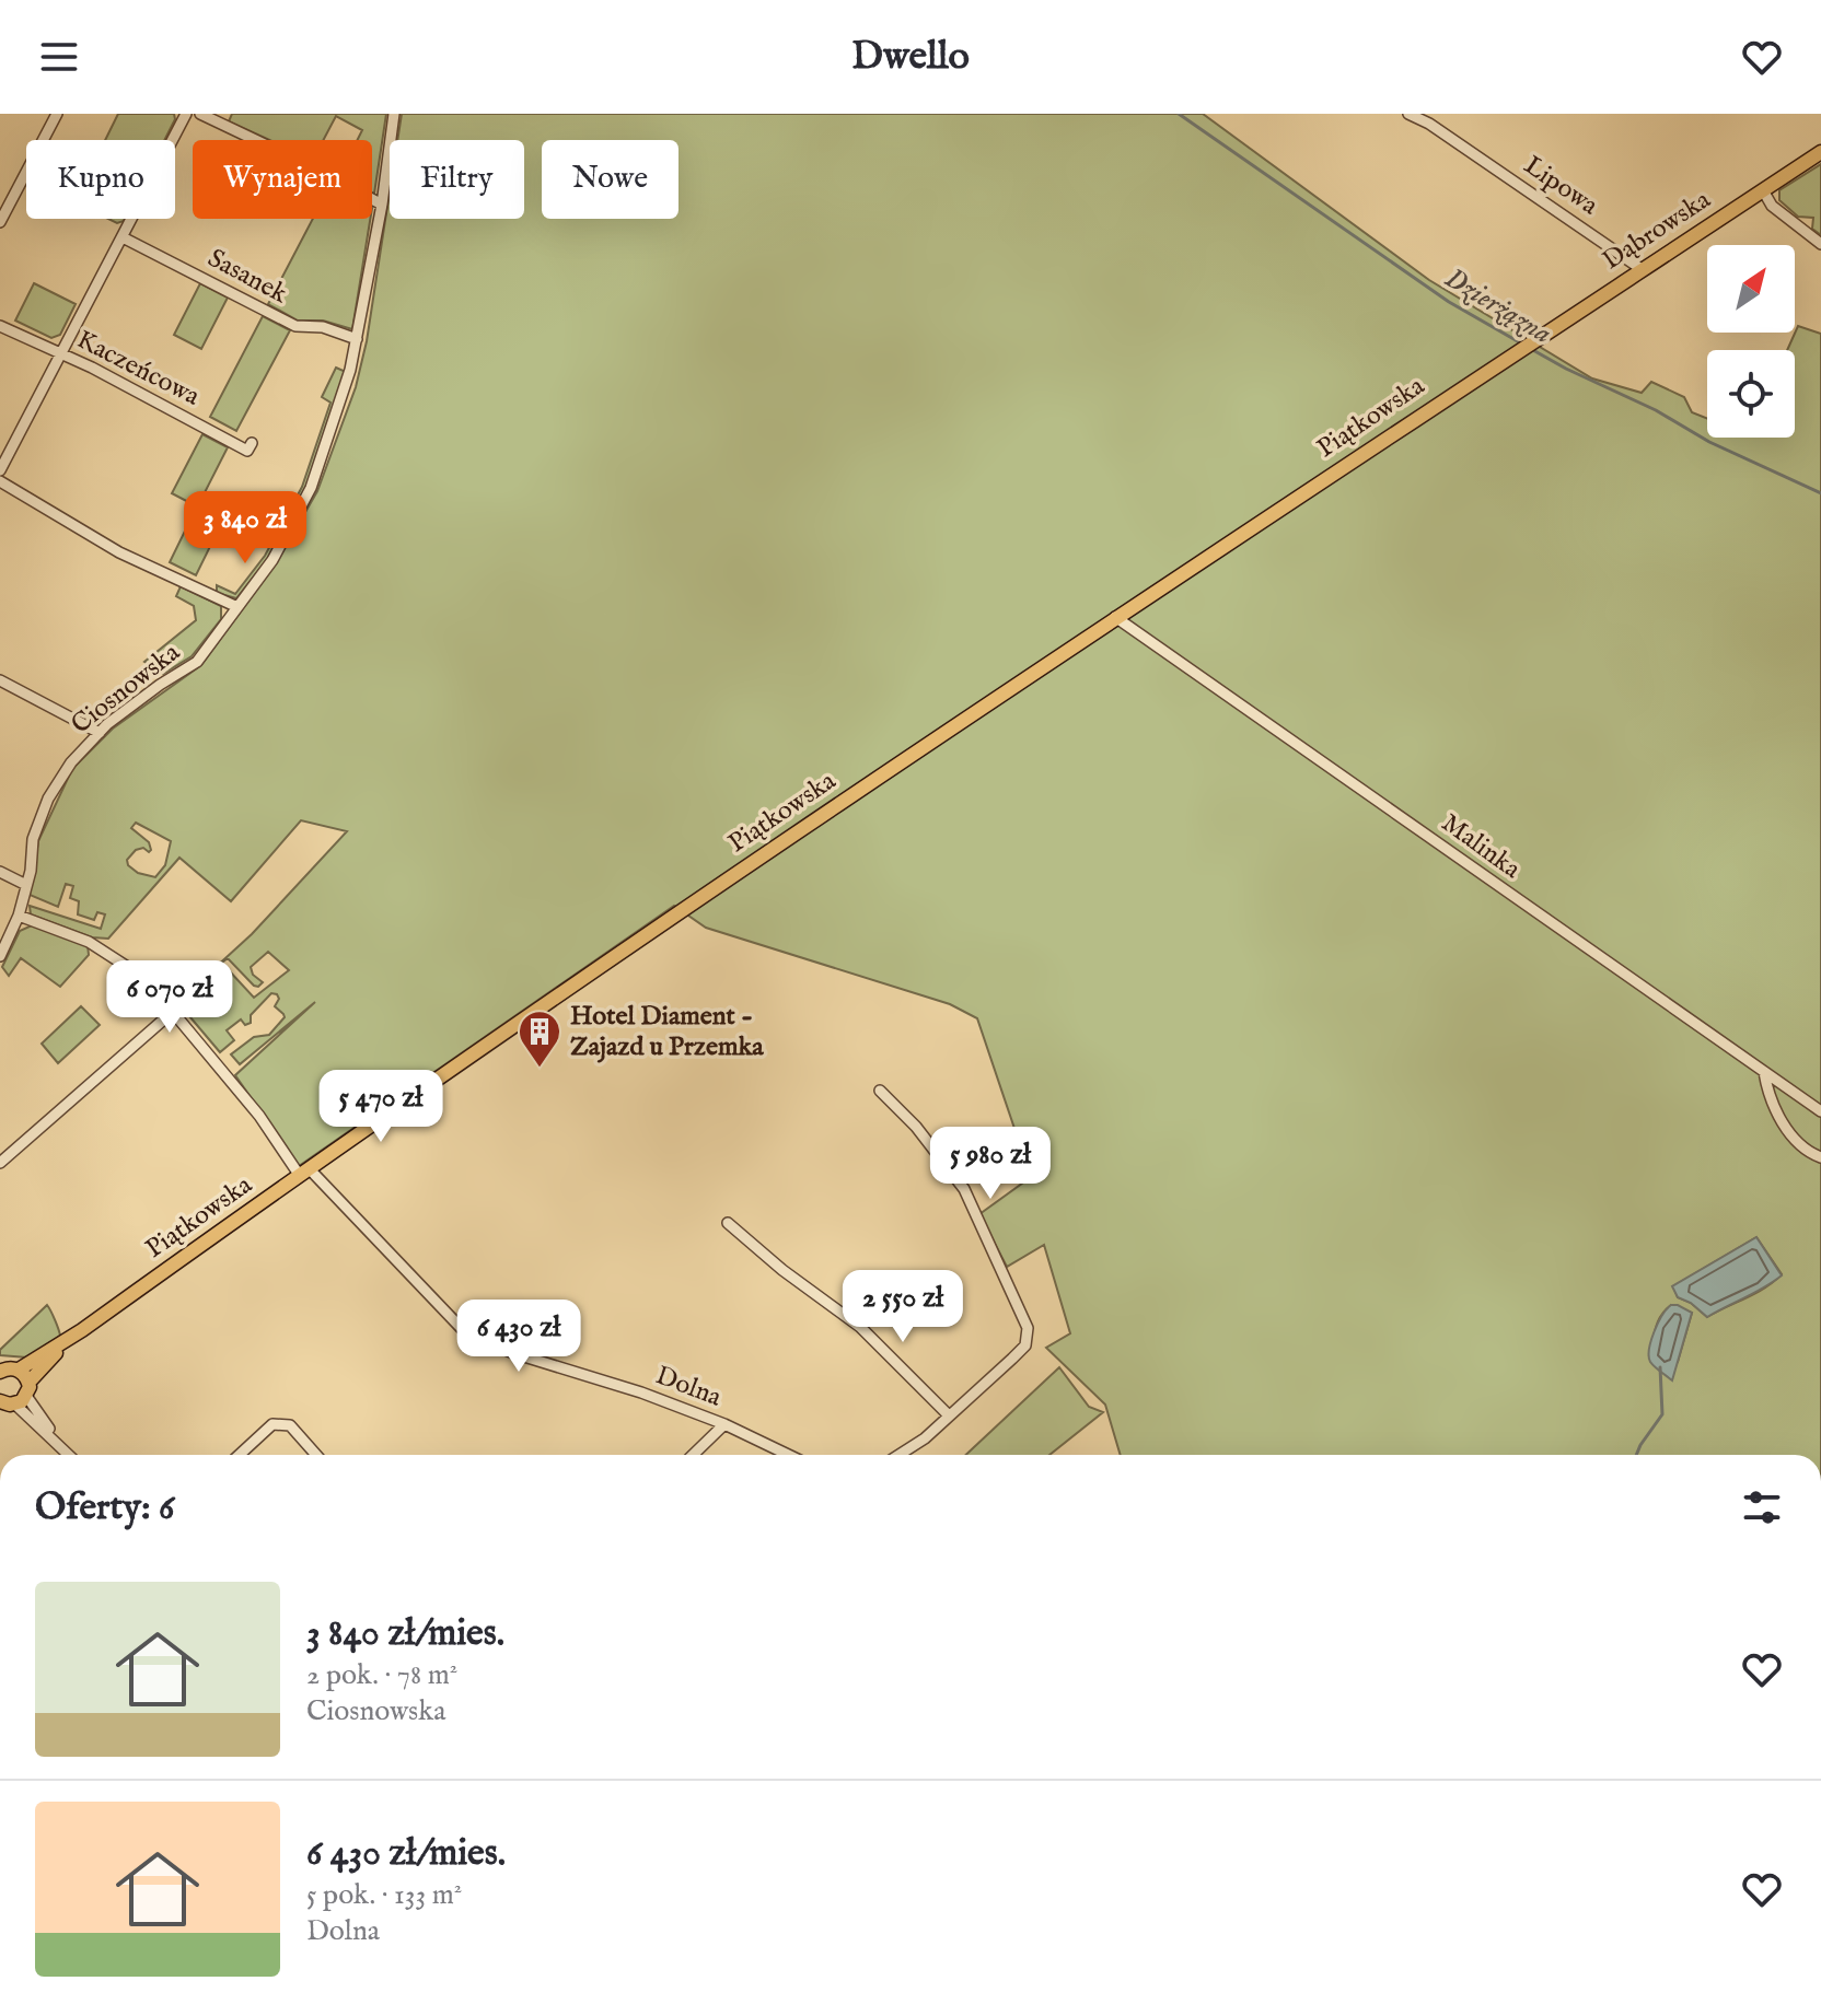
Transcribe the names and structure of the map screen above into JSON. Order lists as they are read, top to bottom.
{
  "streets": {
    "main road": ["Dąbrowska", "Piątkowska"],
    "street": [
      "Lipowa",
      "Sasanek",
      "Kaczeńcowa",
      "Ciosnowska",
      "Malinka",
      "Dolna"
    ]
  },
  "crossings": [
    ["Lipowa", "Dąbrowska"],
    ["Dąbrowska", "Piątkowska"],
    ["Sasanek", "Ciosnowska"],
    ["Piątkowska", "Malinka"],
    ["Piątkowska", "Dolna"],
    ["Ciosnowska", "Dolna"]
  ],
  "water": ["Dzierżązna"],
  "places": {
    "building": ["Hotel Diament - Zajazd u Przemka"]
  },
  "north": "top right",
  "page": {
    "header": "Dwello",
    "chip": [
      "Kupno",
      "Wynajem",
      "Filtry",
      "Nowe"
    ],
    "price": [
      "3 840 zł",
      "6 070 zł",
      "5 470 zł",
      "5 980 zł",
      "2 550 zł",
      "6 430 zł"
    ],
    "heading": "Oferty: 6",
    "list": [
      {
        "name": "3 840 zł/mies.",
        "note": "2 pok. · 78 m² · Ciosnowska"
      },
      {
        "name": "6 430 zł/mies.",
        "note": "5 pok. · 133 m² · Dolna"
      }
    ]
  }
}
